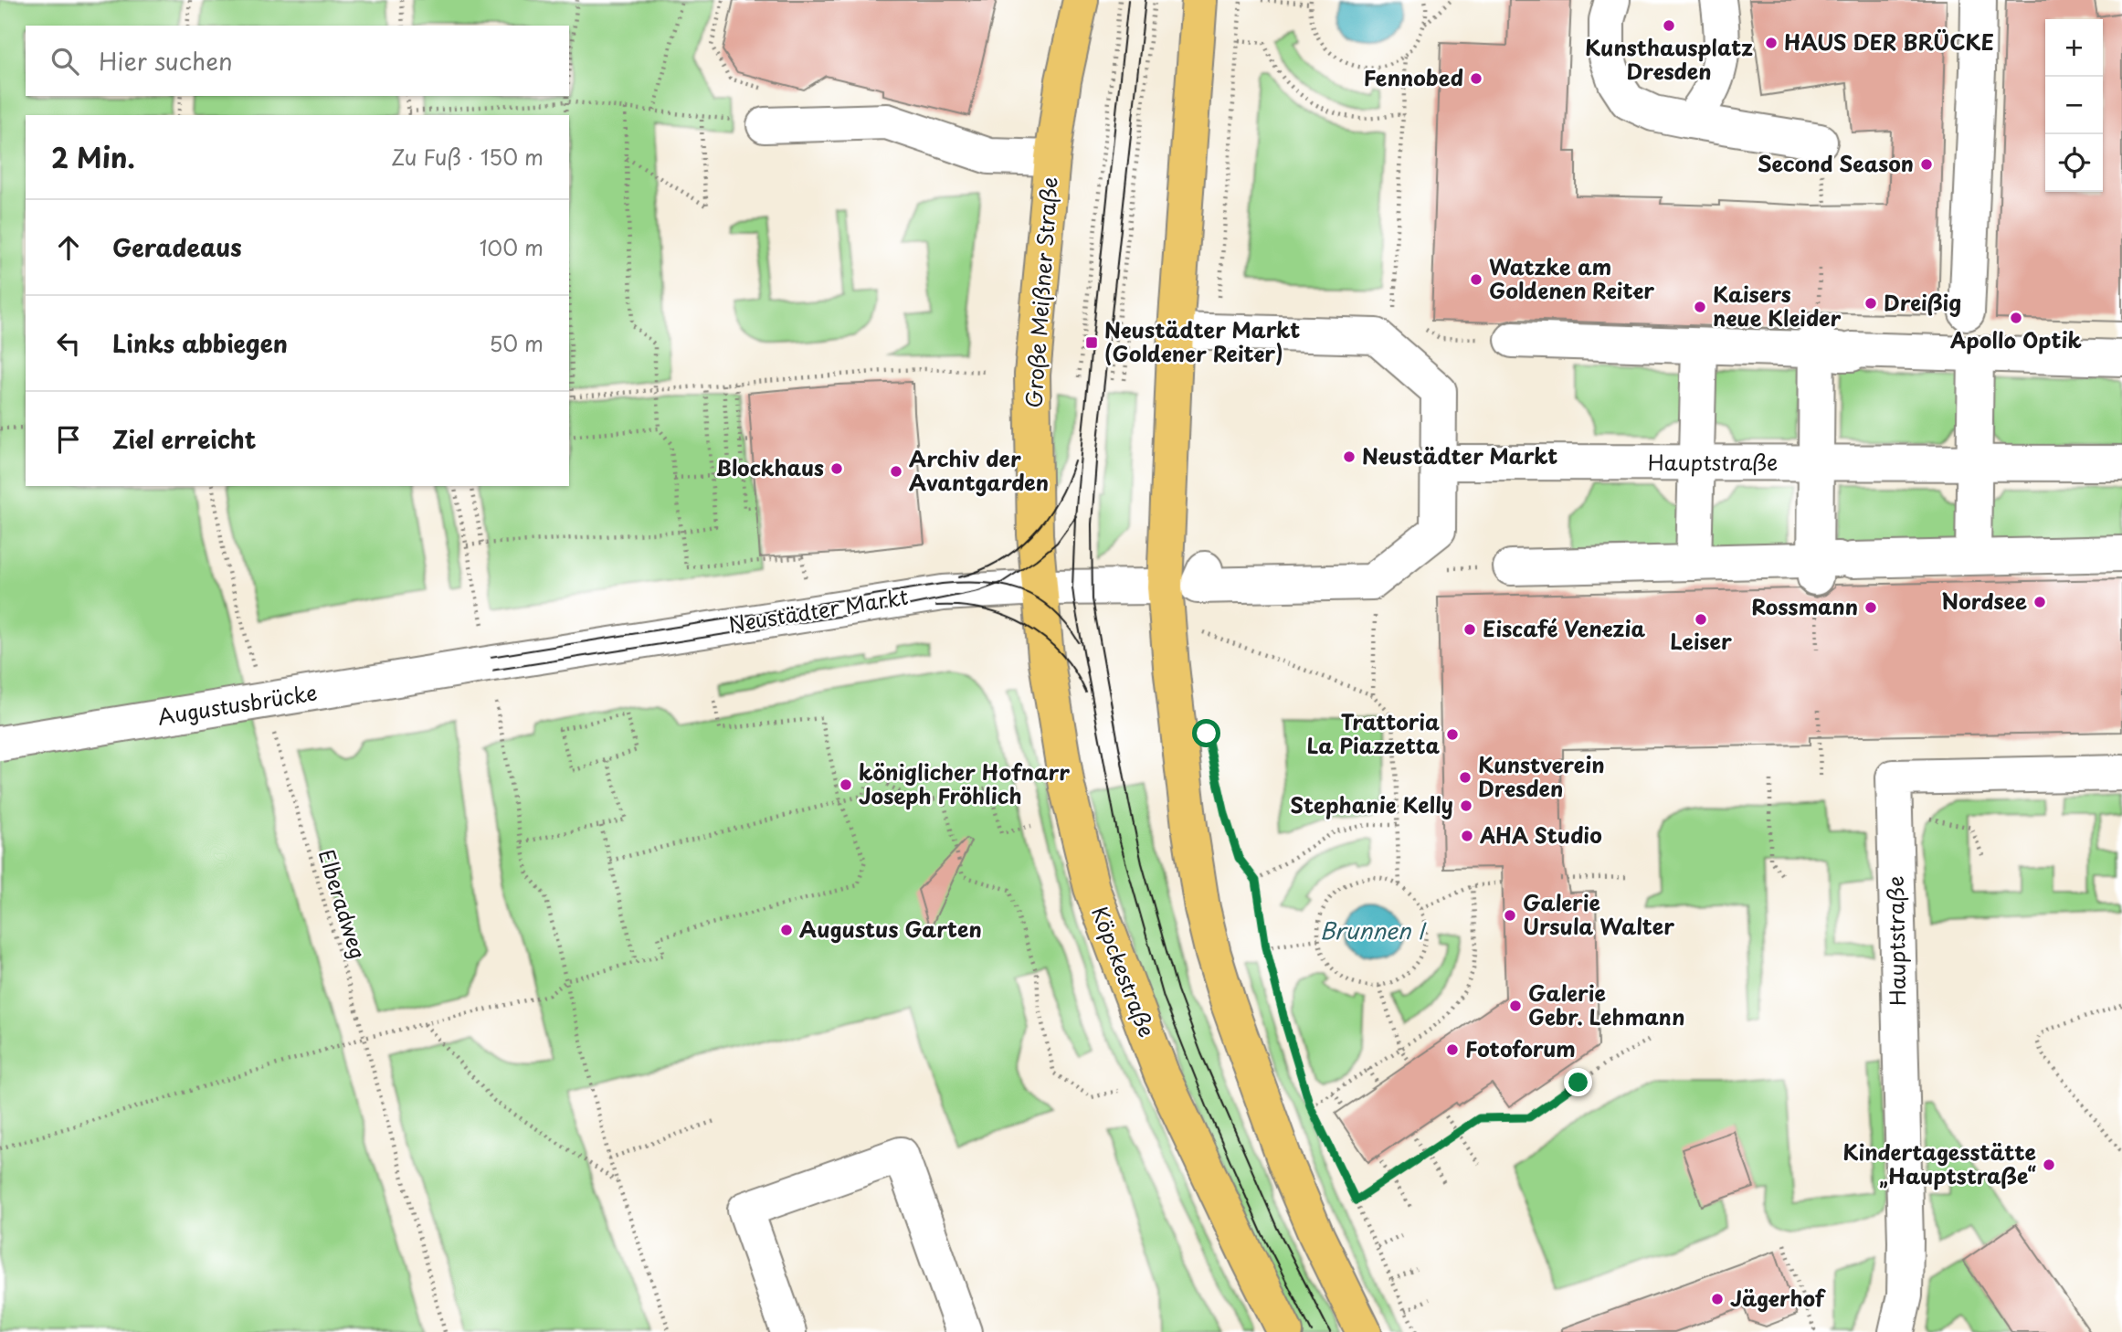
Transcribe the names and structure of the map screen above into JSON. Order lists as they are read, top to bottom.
{
  "streets": {
    "main road": ["Große Meißner Straße", "Köpckestraße"],
    "street": ["Hauptstraße", "Neustädter Markt", "Augustusbrücke"],
    "path": ["Elberadweg"]
  },
  "crossings": [
    ["Große Meißner Straße", "Neustädter Markt"],
    ["Große Meißner Straße", "Köpckestraße"],
    ["Neustädter Markt", "Augustusbrücke"],
    ["Neustädter Markt", "Köpckestraße"]
  ],
  "water": ["Brunnen I"],
  "places": {
    "other": [
      "Kunsthausplatz Dresden",
      "HAUS DER BRÜCKE",
      "Fennobed",
      "Second Season",
      "Watzke am Goldenen Reiter",
      "Dreißig",
      "Kaisers neue Kleider",
      "Apollo Optik",
      "Neustädter Markt",
      "Blockhaus",
      "Archiv der Avantgarden",
      "Nordsee",
      "Rossmann",
      "Leiser",
      "Eiscafé Venezia",
      "Trattoria La Piazzetta",
      "Kunstverein Dresden",
      "königlicher Hofnarr Joseph Fröhlich",
      "Stephanie Kelly",
      "AHA Studio",
      "Galerie Ursula Walter",
      "Augustus Garten",
      "Galerie Gebr. Lehmann",
      "Fotoforum",
      "Kindertagesstätte „Hauptstraße“",
      "Jägerhof"
    ],
    "transit": ["Neustädter Markt (Goldener Reiter)"]
  },
  "page": {
    "map_buttons": ["+", "−"],
    "search": "Hier suchen",
    "heading": ["2 Min.", "Zu Fuß · 150 m"],
    "list": [
      ["Geradeaus", "100 m"],
      ["Links abbiegen", "50 m"],
      "Ziel erreicht"
    ]
  }
}
